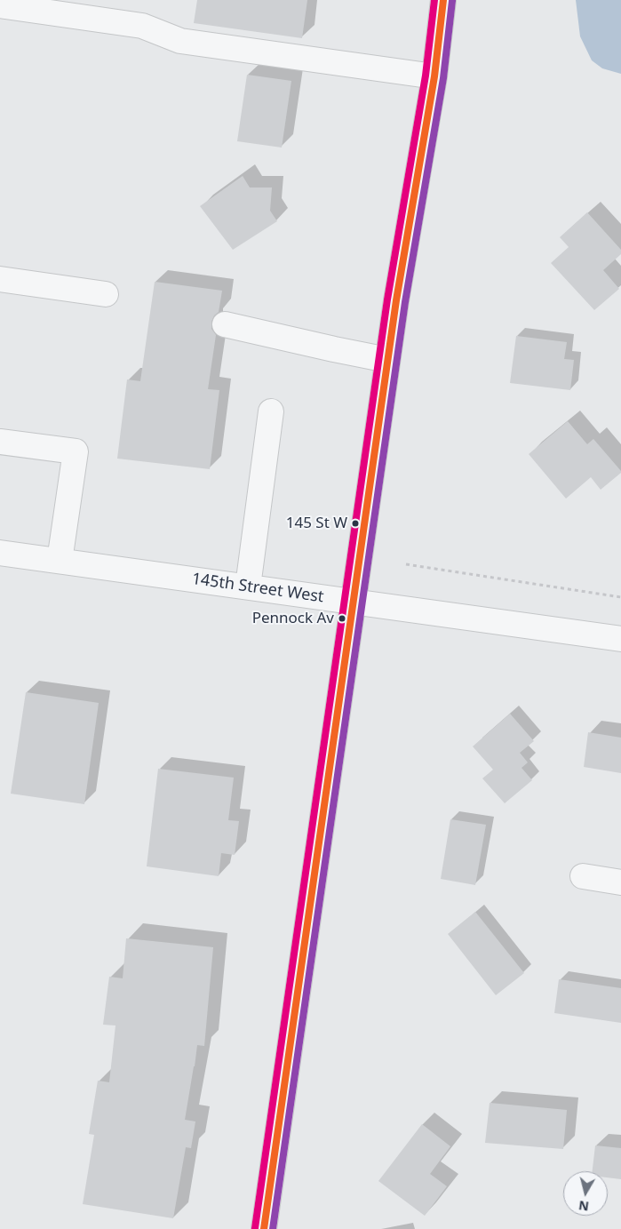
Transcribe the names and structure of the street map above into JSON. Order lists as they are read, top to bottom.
{
  "streets": {
    "street": ["145th Street West"]
  },
  "places": ["145 St W", "Pennock Av"],
  "north": "bottom"
}
